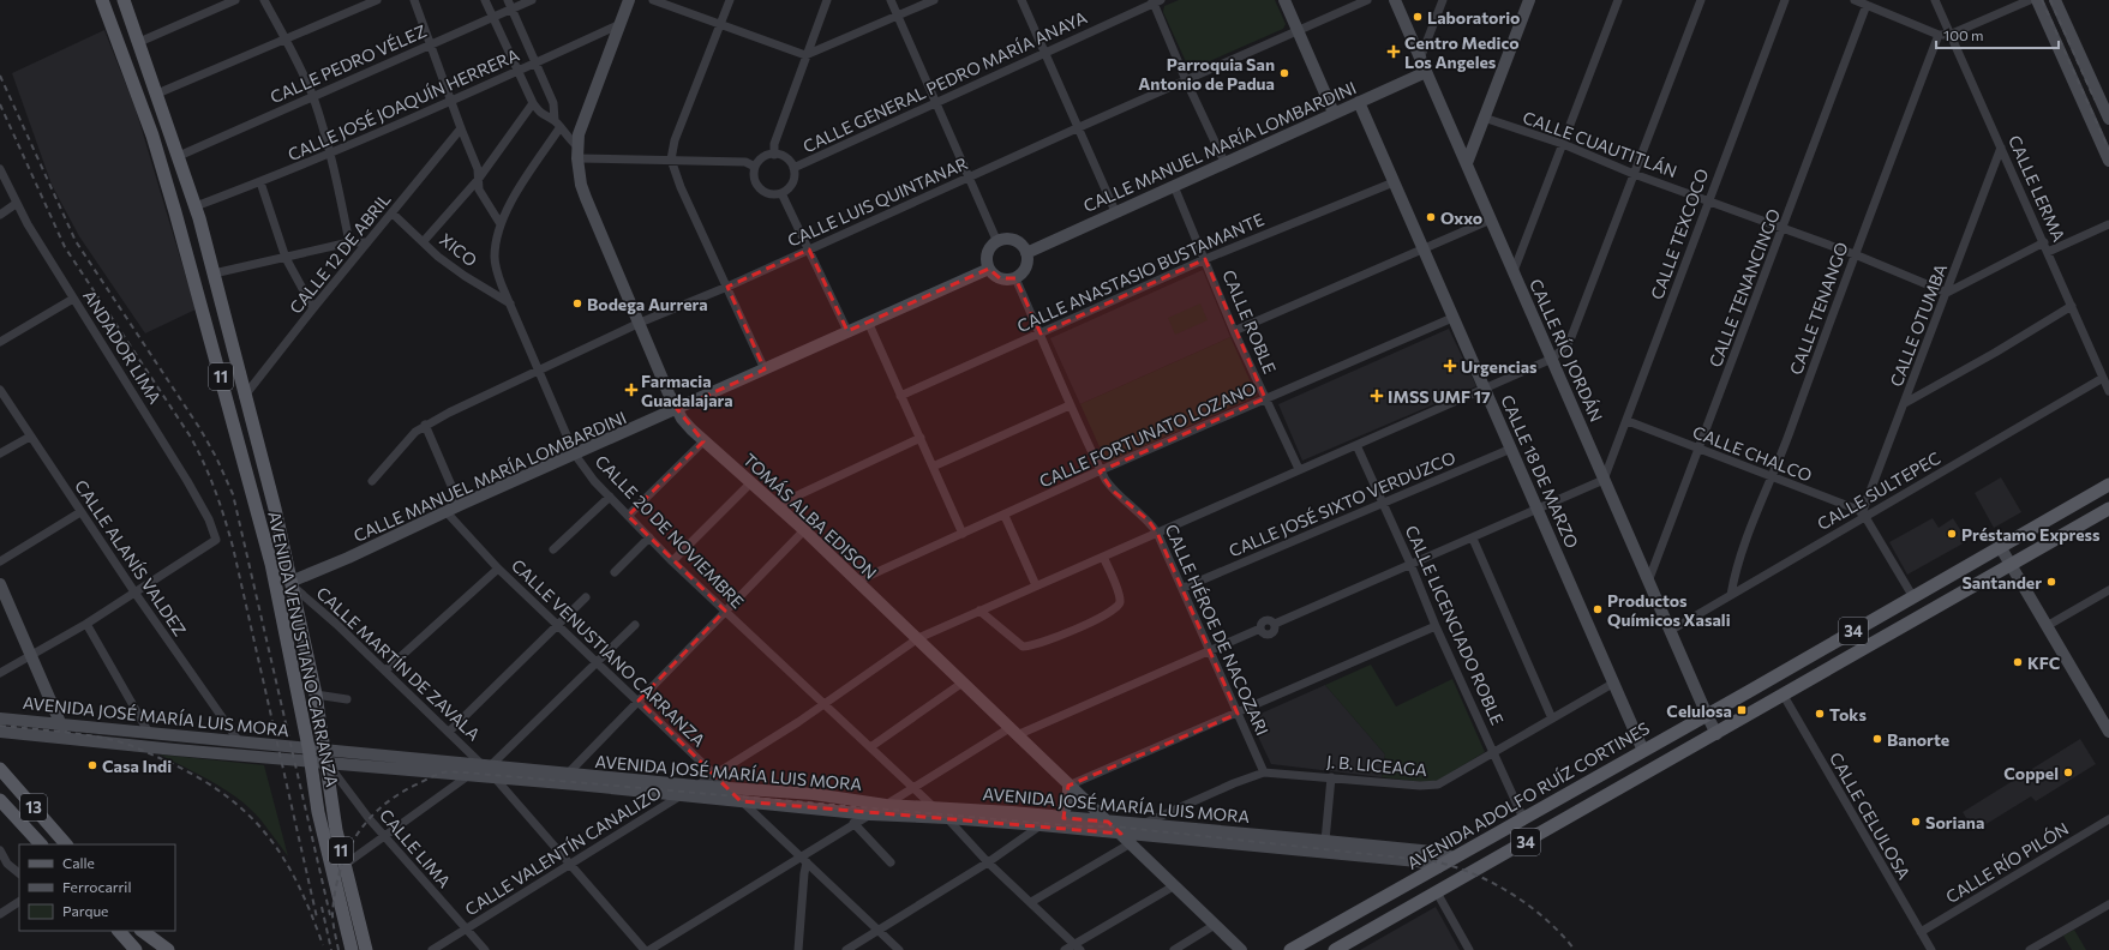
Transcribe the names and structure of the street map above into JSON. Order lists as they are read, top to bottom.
{
  "streets": {
    "main road": [
      "11",
      "34",
      "AVENIDA VENUSTIANO CARRANZA",
      "AVENIDA ADOLFO RUÍZ CORTINES",
      "13"
    ],
    "street": [
      "CALLE PEDRO VÉLEZ",
      "CALLE GENERAL PEDRO MARÍA ANAYA",
      "CALLE JOSÉ JOAQUÍN HERRERA",
      "CALLE CUAUTITLÁN",
      "CALLE MANUEL MARÍA LOMBARDINI",
      "CALLE LERMA",
      "CALLE LUIS QUINTANAR",
      "CALLE TEXCOCO",
      "XICO",
      "CALLE 12 DE ABRIL",
      "CALLE ANASTASIO BUSTAMANTE",
      "CALLE TENANCINGO",
      "CALLE TENANGO",
      "CALLE ROBLE",
      "CALLE OTUMBA",
      "ANDADOR LIMA",
      "CALLE RÍO JORDÁN",
      "CALLE FORTUNATO LOZANO",
      "CALLE CHALCO",
      "CALLE 18 DE MARZO",
      "CALLE SULTEPEC",
      "CALLE JOSÉ SIXTO VERDUZCO",
      "TOMÁS ALBA EDISON",
      "CALLE 20 DE NOVIEMBRE",
      "CALLE ALANÍS VALDEZ",
      "CALLE LICENCIADO ROBLE",
      "CALLE HÉROE DE NACOZARI",
      "CALLE VENUSTIANO CARRANZA",
      "CALLE MARTÍN DE ZAVALA",
      "AVENIDA JOSÉ MARÍA LUIS MORA",
      "J. B. LICEAGA",
      "CALLE CELULOSA",
      "CALLE LIMA",
      "CALLE VALENTÍN CANALIZO",
      "CALLE RÍO PILÓN"
    ]
  },
  "crossings": [
    ["CALLE PEDRO VÉLEZ", "AVENIDA VENUSTIANO CARRANZA"],
    ["CALLE JOSÉ JOAQUÍN HERRERA", "TOMÁS ALBA EDISON"],
    ["CALLE JOSÉ JOAQUÍN HERRERA", "AVENIDA VENUSTIANO CARRANZA"],
    ["CALLE CUAUTITLÁN", "CALLE TEXCOCO"],
    ["CALLE CUAUTITLÁN", "CALLE TENANCINGO"],
    ["CALLE CUAUTITLÁN", "CALLE TENANGO"],
    ["CALLE CUAUTITLÁN", "CALLE OTUMBA"],
    ["CALLE MANUEL MARÍA LOMBARDINI", "CALLE ROBLE"],
    ["CALLE MANUEL MARÍA LOMBARDINI", "CALLE RÍO JORDÁN"],
    ["CALLE MANUEL MARÍA LOMBARDINI", "CALLE 18 DE MARZO"],
    ["CALLE MANUEL MARÍA LOMBARDINI", "TOMÁS ALBA EDISON"],
    ["CALLE MANUEL MARÍA LOMBARDINI", "CALLE 20 DE NOVIEMBRE"],
    ["CALLE MANUEL MARÍA LOMBARDINI", "CALLE HÉROE DE NACOZARI"],
    ["CALLE MANUEL MARÍA LOMBARDINI", "AVENIDA VENUSTIANO CARRANZA"],
    ["CALLE MANUEL MARÍA LOMBARDINI", "CALLE VENUSTIANO CARRANZA"],
    ["CALLE MANUEL MARÍA LOMBARDINI", "CALLE MARTÍN DE ZAVALA"],
    ["CALLE LERMA", "CALLE OTUMBA"],
    ["CALLE LERMA", "CALLE SULTEPEC"],
    ["CALLE LUIS QUINTANAR", "TOMÁS ALBA EDISON"],
    ["CALLE LUIS QUINTANAR", "CALLE 20 DE NOVIEMBRE"],
    ["CALLE TEXCOCO", "CALLE RÍO JORDÁN"],
    ["CALLE TEXCOCO", "CALLE CHALCO"],
    ["XICO", "CALLE 12 DE ABRIL"],
    ["XICO", "CALLE 20 DE NOVIEMBRE"],
    ["CALLE 12 DE ABRIL", "AVENIDA VENUSTIANO CARRANZA"],
    ["CALLE ANASTASIO BUSTAMANTE", "CALLE ROBLE"],
    ["CALLE ANASTASIO BUSTAMANTE", "CALLE 18 DE MARZO"],
    ["CALLE ANASTASIO BUSTAMANTE", "CALLE HÉROE DE NACOZARI"],
    ["CALLE TENANCINGO", "CALLE RÍO JORDÁN"],
    ["CALLE TENANCINGO", "CALLE CHALCO"],
    ["CALLE TENANGO", "CALLE CHALCO"],
    ["CALLE TENANGO", "CALLE SULTEPEC"],
    ["CALLE ROBLE", "CALLE FORTUNATO LOZANO"],
    ["CALLE ROBLE", "CALLE VALENTÍN CANALIZO"],
    ["CALLE OTUMBA", "CALLE CHALCO"],
    ["CALLE OTUMBA", "CALLE SULTEPEC"],
    ["ANDADOR LIMA", "CALLE ALANÍS VALDEZ"],
    ["CALLE RÍO JORDÁN", "CALLE SULTEPEC"],
    ["CALLE RÍO JORDÁN", "34"],
    ["CALLE RÍO JORDÁN", "AVENIDA ADOLFO RUÍZ CORTINES"],
    ["CALLE RÍO JORDÁN", "CALLE VALENTÍN CANALIZO"],
    ["CALLE FORTUNATO LOZANO", "CALLE 18 DE MARZO"],
    ["CALLE FORTUNATO LOZANO", "TOMÁS ALBA EDISON"],
    ["CALLE FORTUNATO LOZANO", "CALLE HÉROE DE NACOZARI"],
    ["CALLE CHALCO", "CALLE SULTEPEC"],
    ["CALLE 18 DE MARZO", "CALLE JOSÉ SIXTO VERDUZCO"],
    ["CALLE 18 DE MARZO", "J. B. LICEAGA"],
    ["CALLE 18 DE MARZO", "AVENIDA ADOLFO RUÍZ CORTINES"],
    ["CALLE 18 DE MARZO", "CALLE VALENTÍN CANALIZO"],
    ["CALLE JOSÉ SIXTO VERDUZCO", "CALLE LICENCIADO ROBLE"],
    ["CALLE JOSÉ SIXTO VERDUZCO", "CALLE HÉROE DE NACOZARI"],
    ["TOMÁS ALBA EDISON", "AVENIDA JOSÉ MARÍA LUIS MORA"],
    ["TOMÁS ALBA EDISON", "J. B. LICEAGA"],
    ["TOMÁS ALBA EDISON", "CALLE VALENTÍN CANALIZO"],
    ["CALLE 20 DE NOVIEMBRE", "AVENIDA JOSÉ MARÍA LUIS MORA"],
    ["CALLE 20 DE NOVIEMBRE", "CALLE VALENTÍN CANALIZO"],
    ["CALLE ALANÍS VALDEZ", "AVENIDA JOSÉ MARÍA LUIS MORA"],
    ["CALLE LICENCIADO ROBLE", "J. B. LICEAGA"],
    ["CALLE LICENCIADO ROBLE", "AVENIDA ADOLFO RUÍZ CORTINES"],
    ["CALLE LICENCIADO ROBLE", "CALLE VALENTÍN CANALIZO"],
    ["CALLE HÉROE DE NACOZARI", "J. B. LICEAGA"],
    ["CALLE HÉROE DE NACOZARI", "CALLE VALENTÍN CANALIZO"],
    ["34", "CALLE CELULOSA"],
    ["AVENIDA VENUSTIANO CARRANZA", "CALLE MARTÍN DE ZAVALA"],
    ["AVENIDA VENUSTIANO CARRANZA", "AVENIDA JOSÉ MARÍA LUIS MORA"],
    ["AVENIDA VENUSTIANO CARRANZA", "CALLE LIMA"],
    ["CALLE VENUSTIANO CARRANZA", "AVENIDA JOSÉ MARÍA LUIS MORA"],
    ["CALLE VENUSTIANO CARRANZA", "CALLE VALENTÍN CANALIZO"],
    ["CALLE MARTÍN DE ZAVALA", "AVENIDA JOSÉ MARÍA LUIS MORA"],
    ["CALLE MARTÍN DE ZAVALA", "CALLE VALENTÍN CANALIZO"],
    ["AVENIDA JOSÉ MARÍA LUIS MORA", "J. B. LICEAGA"],
    ["AVENIDA JOSÉ MARÍA LUIS MORA", "AVENIDA ADOLFO RUÍZ CORTINES"],
    ["AVENIDA JOSÉ MARÍA LUIS MORA", "CALLE LIMA"],
    ["AVENIDA JOSÉ MARÍA LUIS MORA", "CALLE VALENTÍN CANALIZO"],
    ["CALLE CELULOSA", "CALLE RÍO PILÓN"],
    ["CALLE LIMA", "CALLE VALENTÍN CANALIZO"]
  ],
  "places": {
    "other": [
      "Laboratorio",
      "Parroquia San Antonio de Padua",
      "Oxxo",
      "Bodega Aurrera",
      "Préstamo Express",
      "Santander",
      "Productos Químicos Xasali",
      "KFC",
      "Toks",
      "Banorte",
      "Casa Indi",
      "Coppel",
      "Soriana"
    ],
    "health": [
      "Centro Medico Los Angeles",
      "Urgencias",
      "Farmacia Guadalajara",
      "IMSS UMF 17"
    ],
    "transit": ["Celulosa"]
  },
  "legend": ["Calle", "Ferrocarril", "Parque"],
  "scale_bar": "100 m"
}
